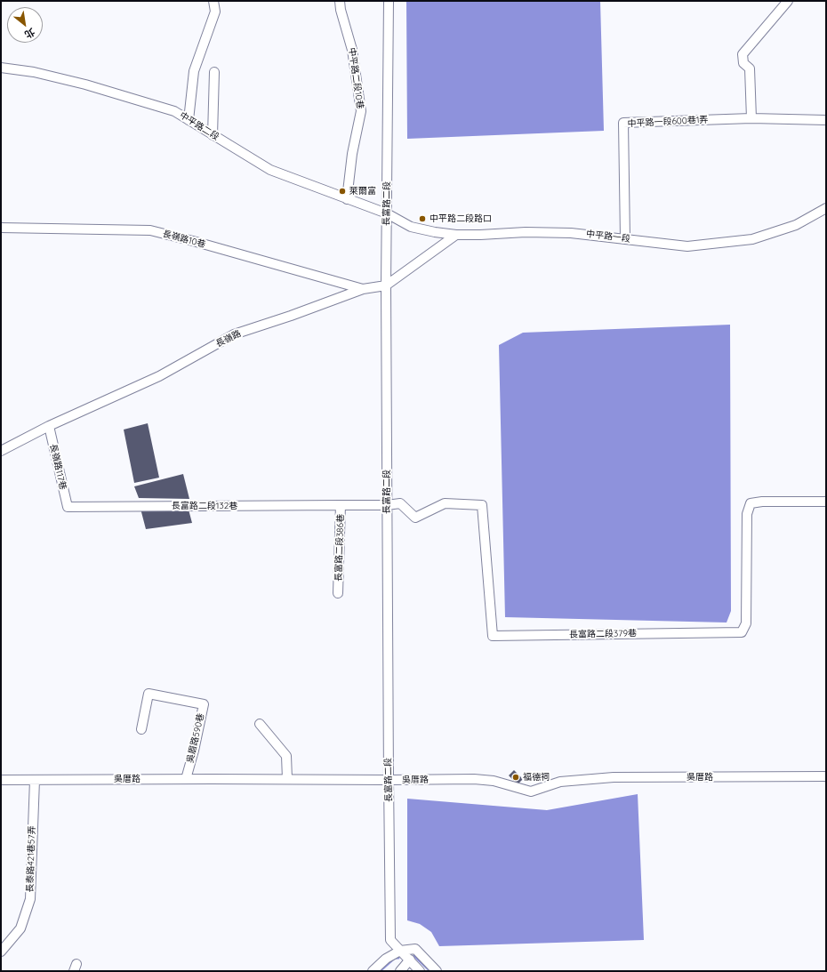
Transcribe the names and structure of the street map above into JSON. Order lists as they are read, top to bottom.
{
  "streets": {
    "street": [
      "中平路二段10巷",
      "中平路一段600巷1弄",
      "中平路二段",
      "長富路二段",
      "中平路一段",
      "長嶺路10巷",
      "長嶺路",
      "長嶺路117巷",
      "長富路二段132巷",
      "長富路二段386巷",
      "長富路二段379巷",
      "吳眉路590巷",
      "吳厝路",
      "長泰路421巷57弄"
    ]
  },
  "crossings": [
    ["中平路二段10巷", "中平路二段"],
    ["中平路一段600巷1弄", "中平路一段"],
    ["中平路二段", "長富路二段"],
    ["中平路二段", "中平路一段"],
    ["長富路二段", "中平路一段"],
    ["長富路二段", "長嶺路"],
    ["長富路二段", "長富路二段386巷"],
    ["長富路二段", "長富路二段379巷"],
    ["長富路二段", "吳厝路"],
    ["中平路一段", "長嶺路"],
    ["長嶺路10巷", "長嶺路"],
    ["長嶺路", "長嶺路117巷"],
    ["長嶺路117巷", "長富路二段132巷"],
    ["長富路二段132巷", "長富路二段386巷"],
    ["長富路二段386巷", "長富路二段379巷"],
    ["吳眉路590巷", "吳厝路"],
    ["吳厝路", "長泰路421巷57弄"]
  ],
  "places": ["萊爾富", "中平路二段路口", "福德祠"],
  "north": "bottom right"
}
